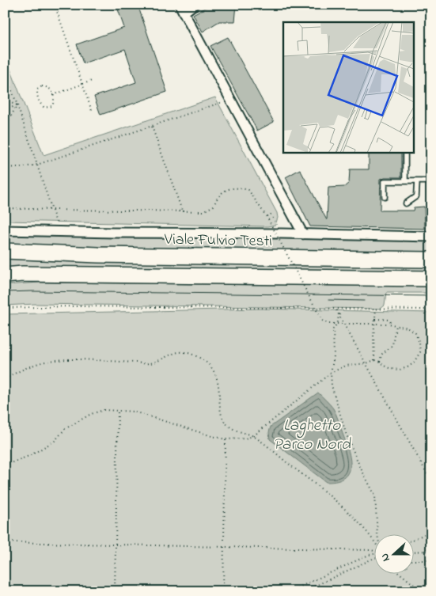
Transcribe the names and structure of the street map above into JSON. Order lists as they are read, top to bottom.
{
  "streets": {
    "main road": ["Viale Fulvio Testi"]
  },
  "water": ["Laghetto Parco Nord"],
  "north": "left"
}
